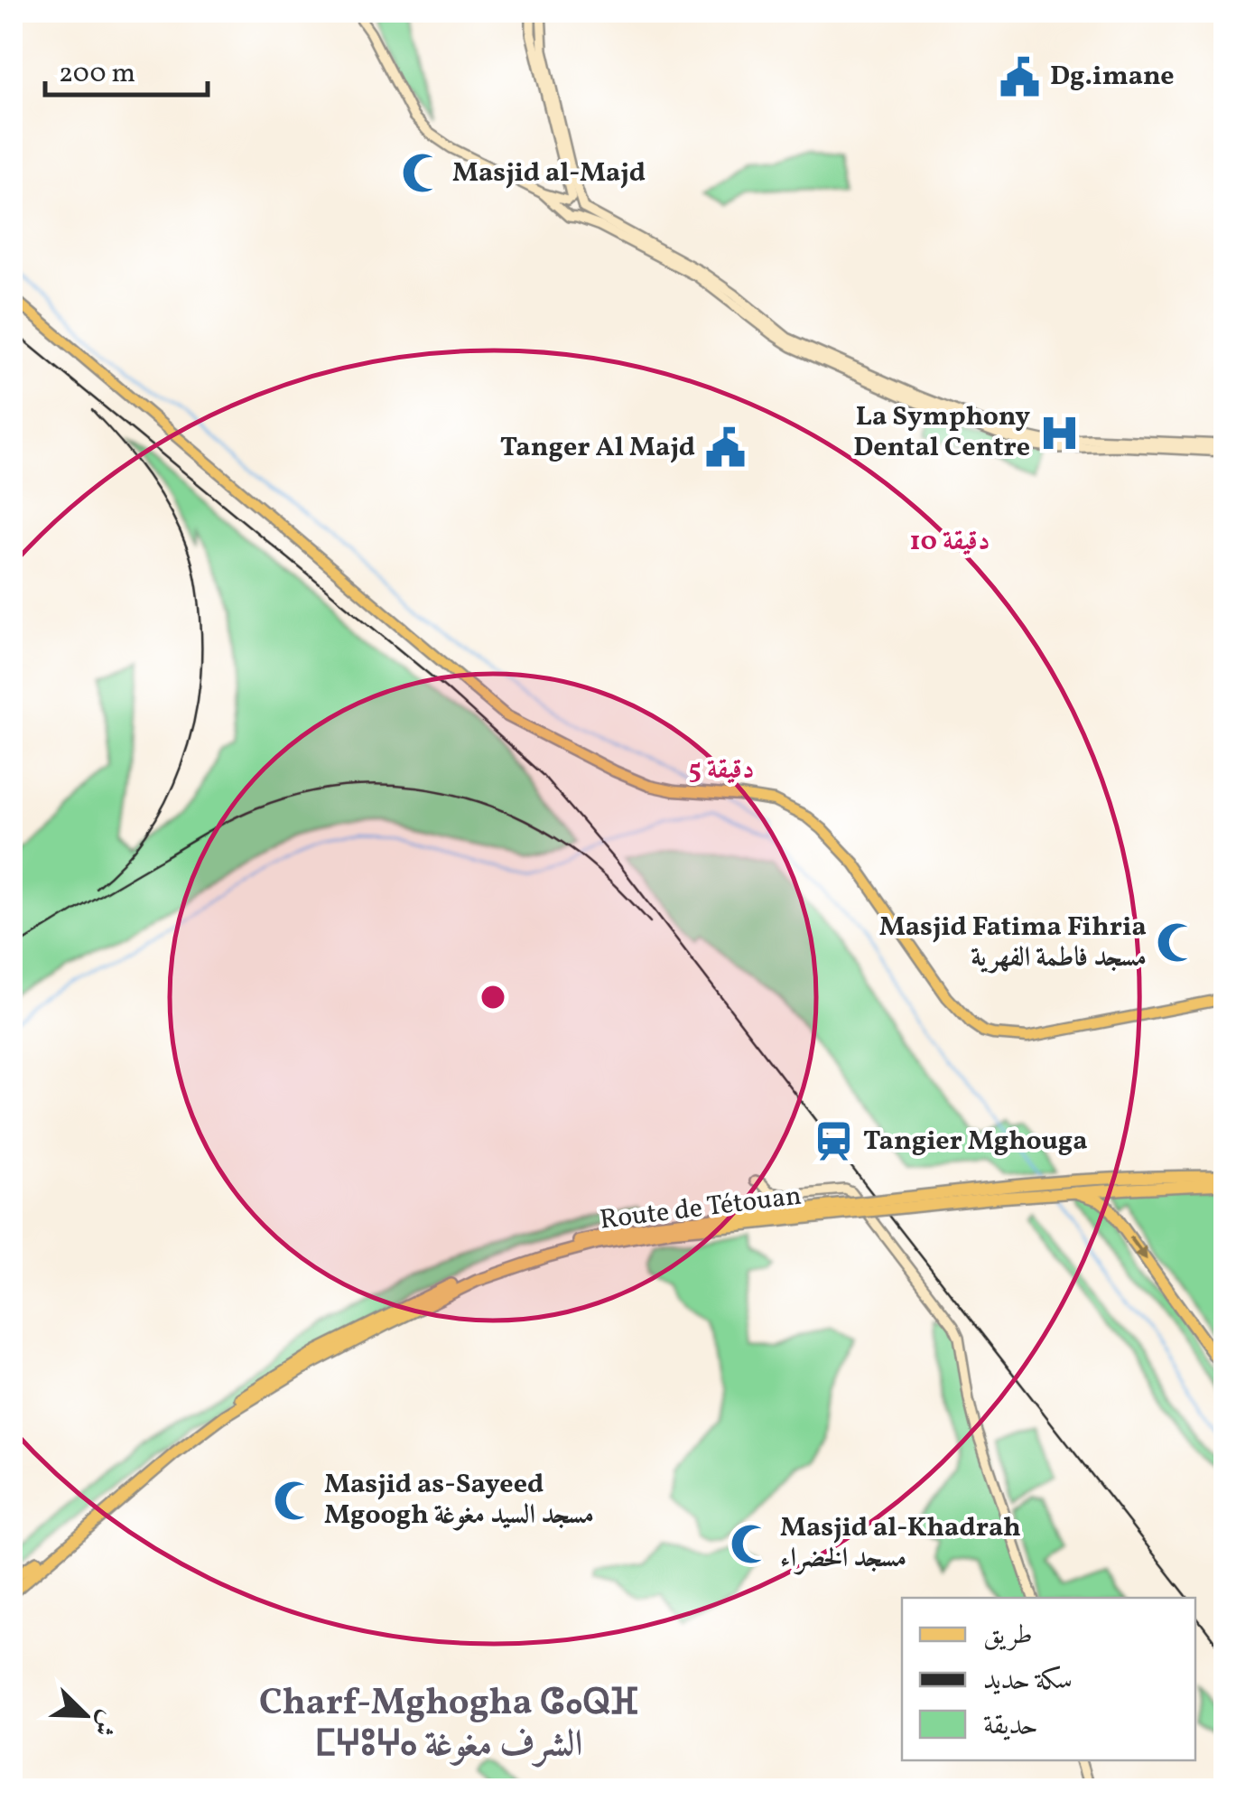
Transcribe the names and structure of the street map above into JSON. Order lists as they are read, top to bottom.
{
  "streets": {
    "highway": ["Route de Tétouan"]
  },
  "districts": ["Charf-Mghogha ⵛⴰⵕⴼ ⵎⵖⵓⵖⴰ الشرف مغوغة"],
  "places": {
    "public building": ["Dg.imane", "Tanger Al Majd"],
    "mosque": [
      "Masjid al-Majd",
      "Masjid Fatima Fihria مسجد فاطمة الفهرية",
      "Masjid as-Sayeed Mgoogh مسجد السيد مغوغة",
      "Masjid al-Khadrah مسجد الخضراء"
    ],
    "hospital": ["La Symphony Dental Centre"],
    "station": ["Tangier Mghouga"]
  },
  "legend": ["طريق", "سكة حديد", "حديقة"],
  "scale_bar": "200 m",
  "north": "bottom right",
  "rings": ["10 دقيقة", "5 دقيقة"]
}
